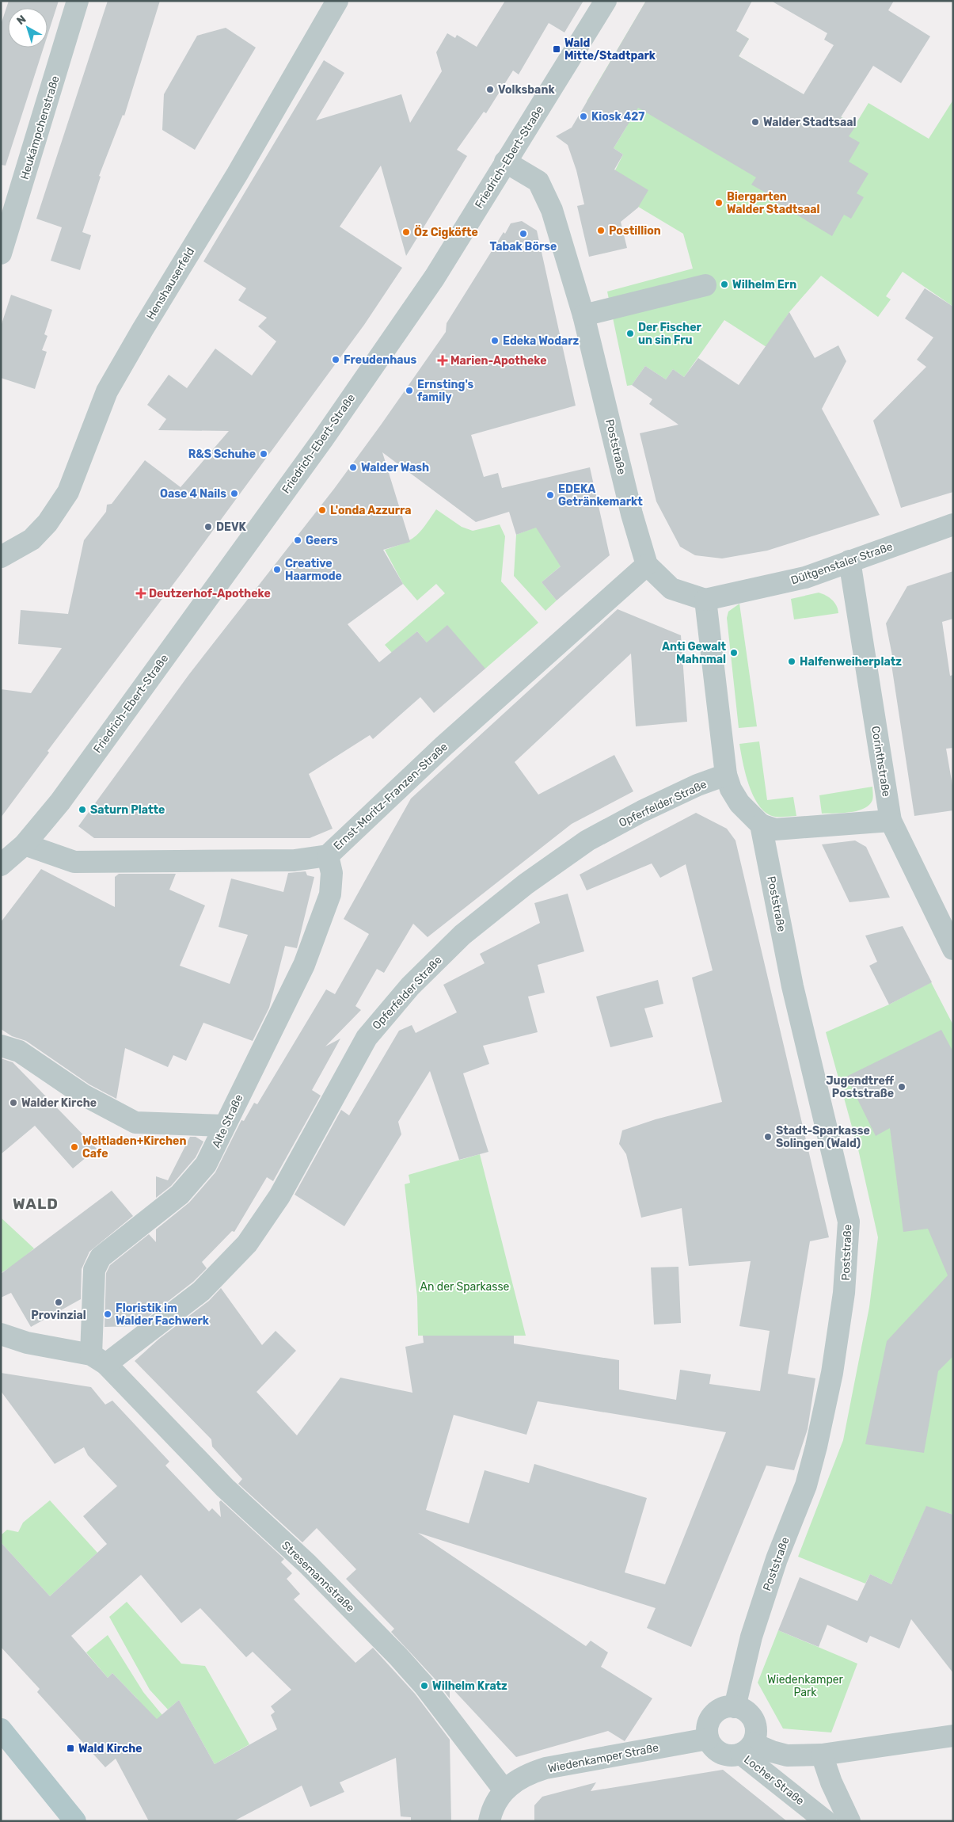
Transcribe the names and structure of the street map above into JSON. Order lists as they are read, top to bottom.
{
  "streets": {
    "street": [
      "Heukämpchenstraße",
      "Friedrich-Ebert-Straße",
      "Henshauserfeld",
      "Poststraße",
      "Dültgenstaler Straße",
      "Corinthstraße",
      "Ernst-Moritz-Franzen-Straße",
      "Opferfelder Straße",
      "Alte Straße",
      "Stresemannstraße",
      "Wiedenkamper Straße",
      "Locher Straße"
    ]
  },
  "crossings": [
    ["Friedrich-Ebert-Straße", "Poststraße"],
    ["Friedrich-Ebert-Straße", "Ernst-Moritz-Franzen-Straße"],
    ["Poststraße", "Dültgenstaler Straße"],
    ["Poststraße", "Ernst-Moritz-Franzen-Straße"],
    ["Poststraße", "Wiedenkamper Straße"],
    ["Poststraße", "Locher Straße"],
    ["Dültgenstaler Straße", "Corinthstraße"],
    ["Ernst-Moritz-Franzen-Straße", "Alte Straße"],
    ["Opferfelder Straße", "Alte Straße"],
    ["Opferfelder Straße", "Stresemannstraße"],
    ["Alte Straße", "Stresemannstraße"],
    ["Stresemannstraße", "Wiedenkamper Straße"],
    ["Wiedenkamper Straße", "Locher Straße"]
  ],
  "districts": ["WALD"],
  "parks": ["An der Sparkasse", "Wiedenkamper Park"],
  "places": {
    "transit": ["Wald Mitte/Stadtpark", "Wald Kirche"],
    "other": [
      "Volksbank",
      "Kiosk 427",
      "Walder Stadtsaal",
      "Biergarten Walder Stadtsaal",
      "Postillion",
      "Öz Cigköfte",
      "Tabak Börse",
      "Wilhelm Ern",
      "Der Fischer un sin Fru",
      "Edeka Wodarz",
      "Freudenhaus",
      "Ernsting's family",
      "R&S Schuhe",
      "Walder Wash",
      "Oase 4 Nails",
      "EDEKA Getränkemarkt",
      "L'onda Azzurra",
      "DEVK",
      "Geers",
      "Creative Haarmode",
      "Anti Gewalt Mahnmal",
      "Halfenweiherplatz",
      "Saturn Platte",
      "Jugendtreff Poststraße",
      "Walder Kirche",
      "Stadt-Sparkasse Solingen (Wald)",
      "Weltladen+Kirchen Cafe",
      "Provinzial",
      "Floristik im Walder Fachwerk",
      "Wilhelm Kratz"
    ],
    "health": ["Marien-Apotheke", "Deutzerhof-Apotheke"]
  },
  "north": "top left"
}
